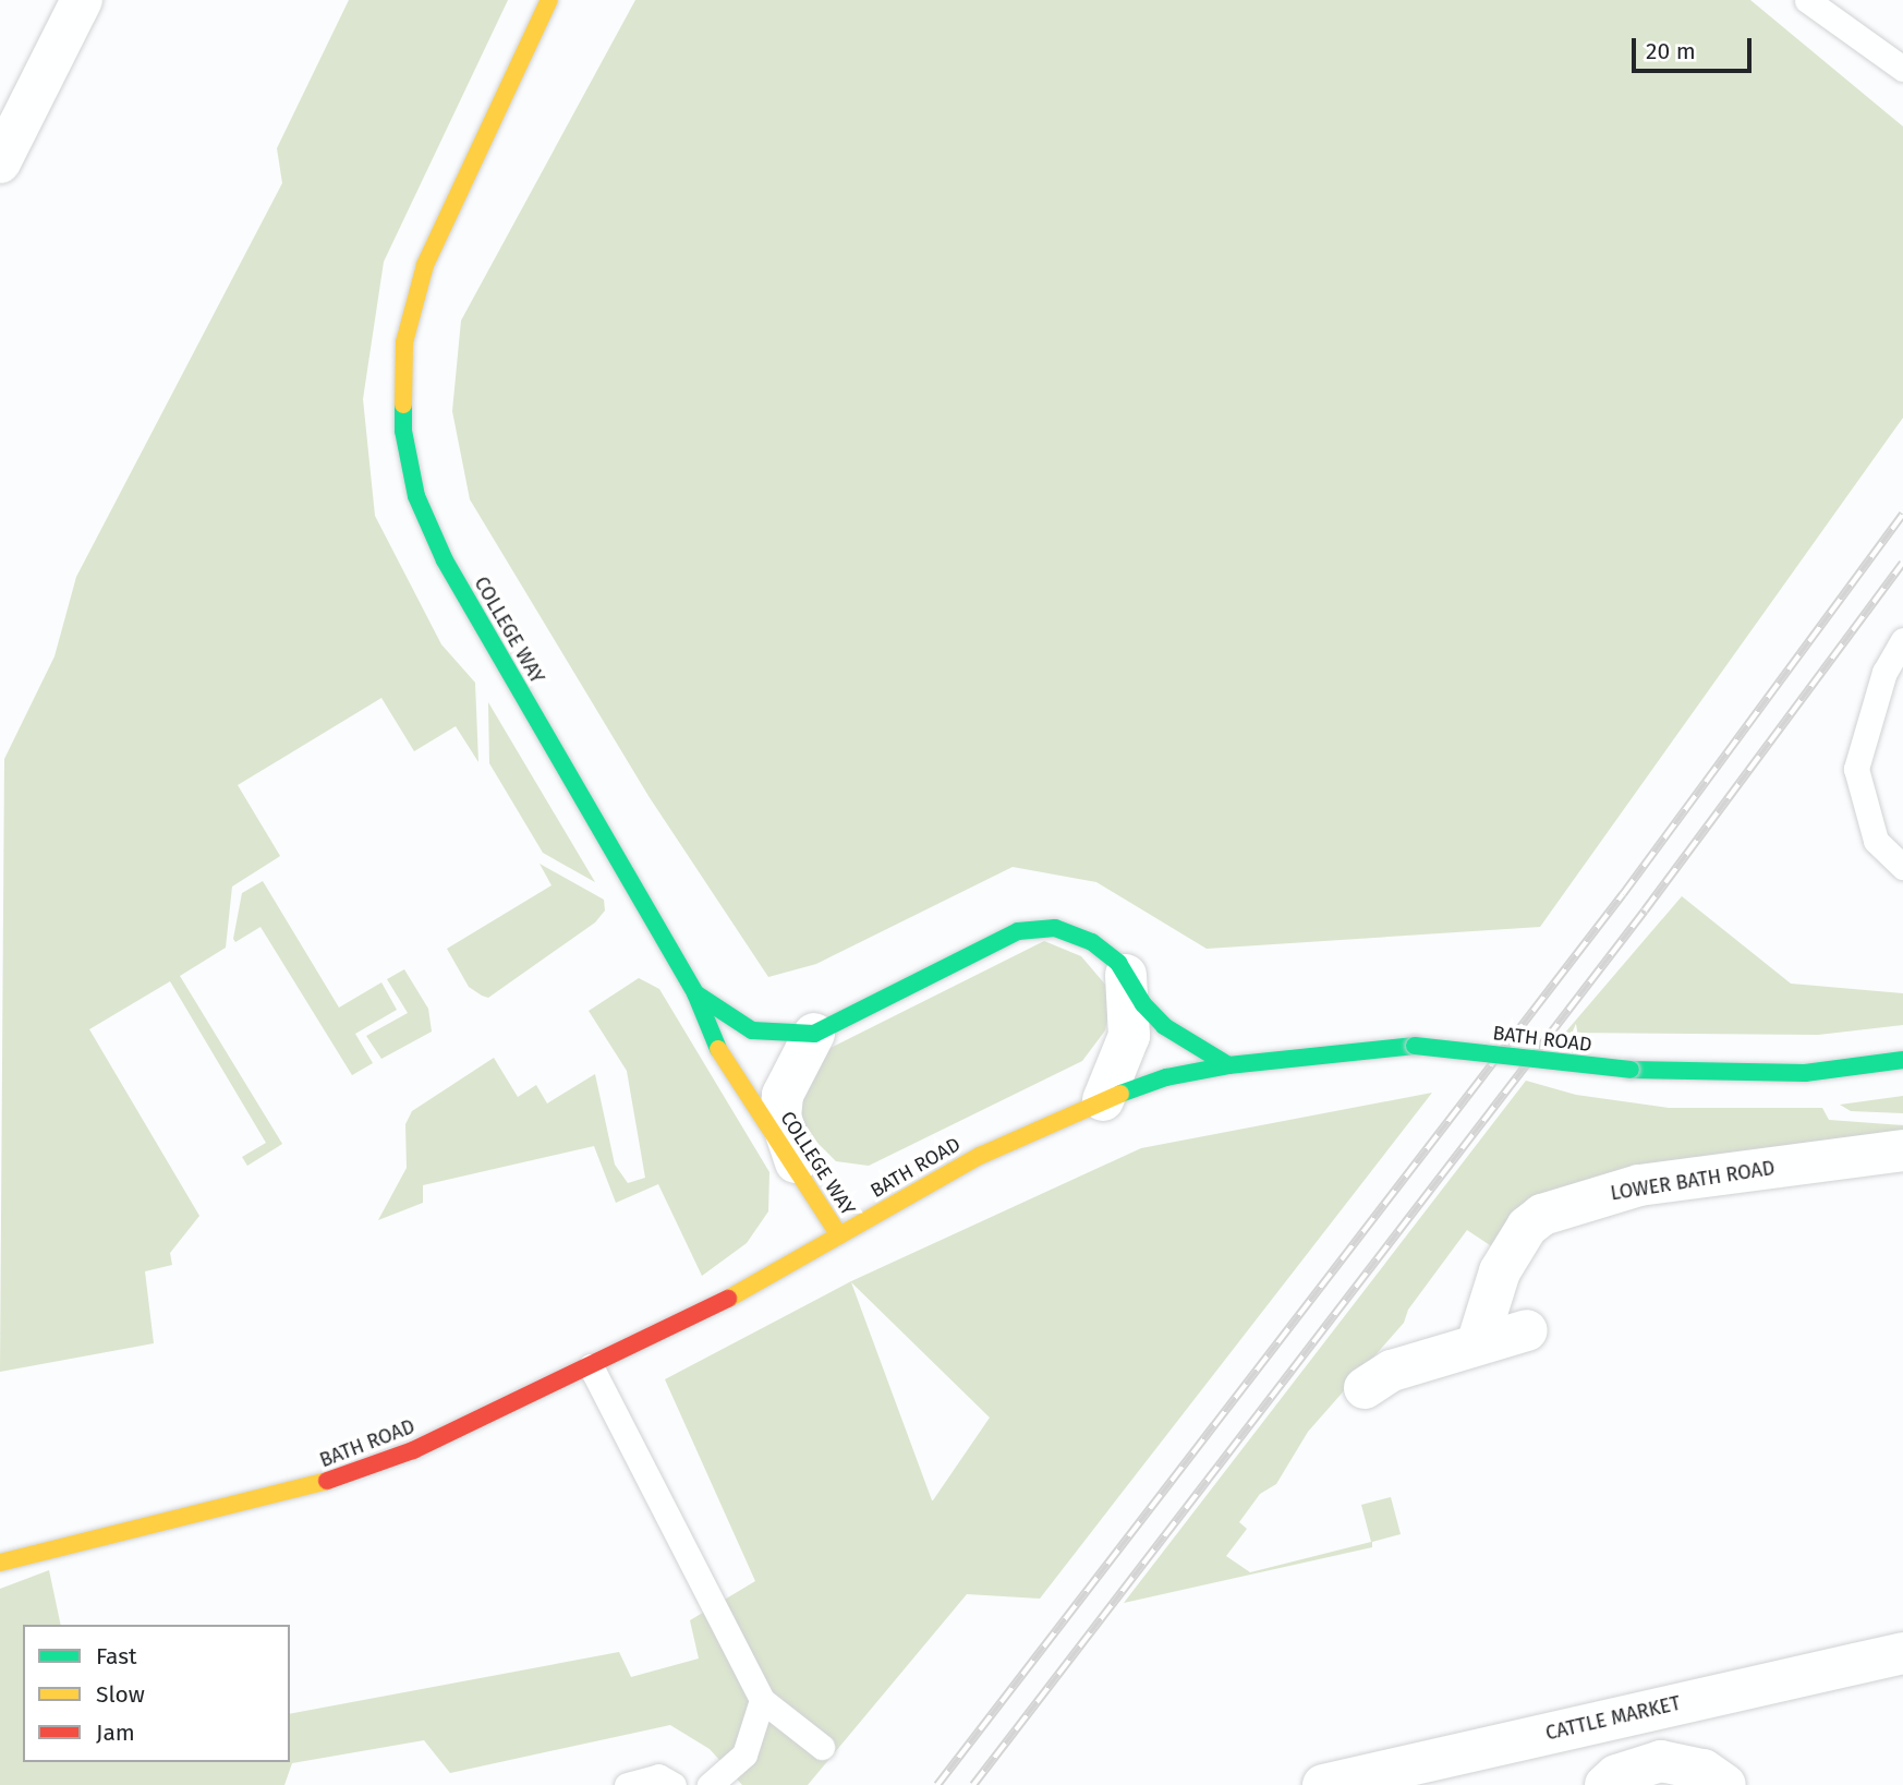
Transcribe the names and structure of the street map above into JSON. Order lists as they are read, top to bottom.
{
  "streets": {
    "main road": ["COLLEGE WAY", "BATH ROAD"],
    "street": ["LOWER BATH ROAD", "CATTLE MARKET"]
  },
  "crossings": [
    ["COLLEGE WAY", "BATH ROAD"]
  ],
  "legend": ["Fast", "Slow", "Jam"],
  "scale_bar": "20 m"
}
